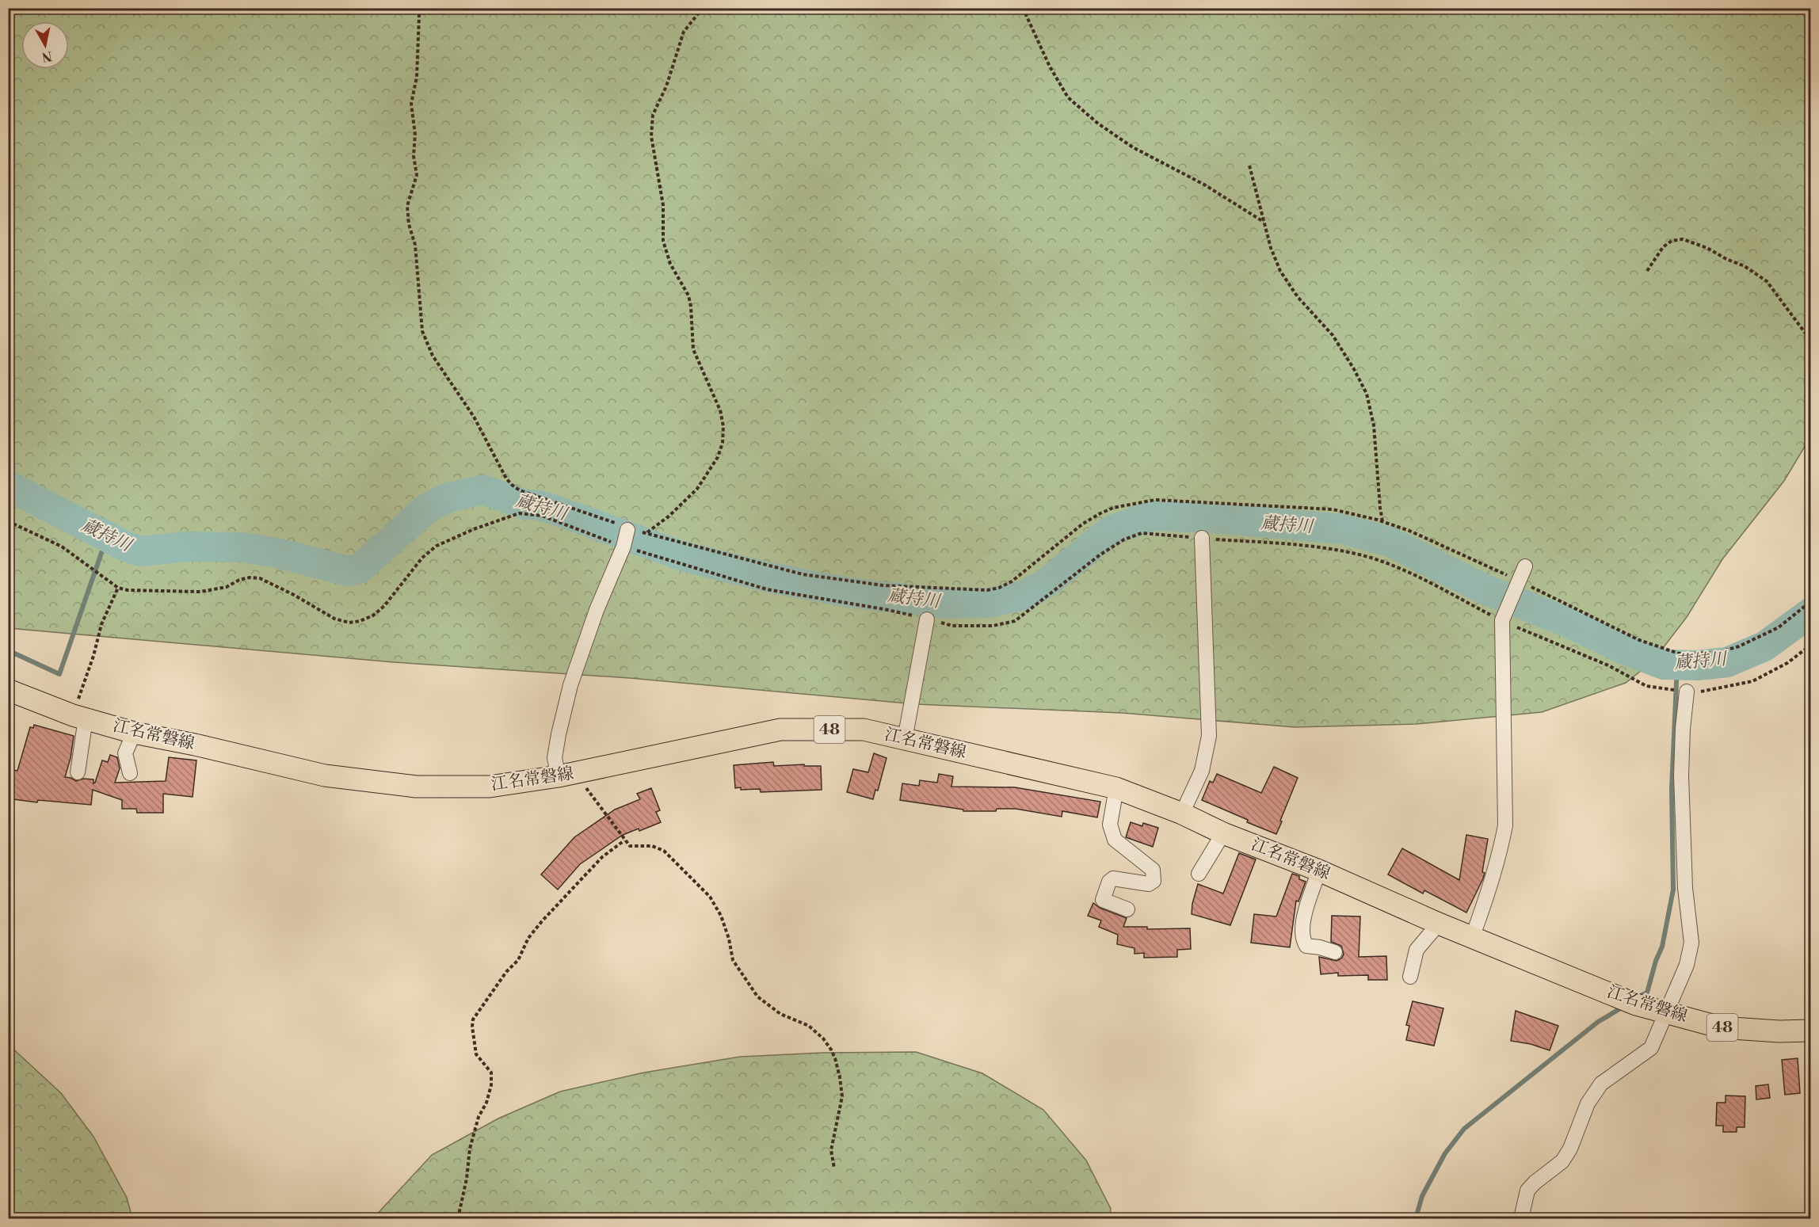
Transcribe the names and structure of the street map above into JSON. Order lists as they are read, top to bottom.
{
  "streets": {
    "main road": ["48", "江名常磐線"]
  },
  "water": ["蔵持川"],
  "north": "bottom"
}
